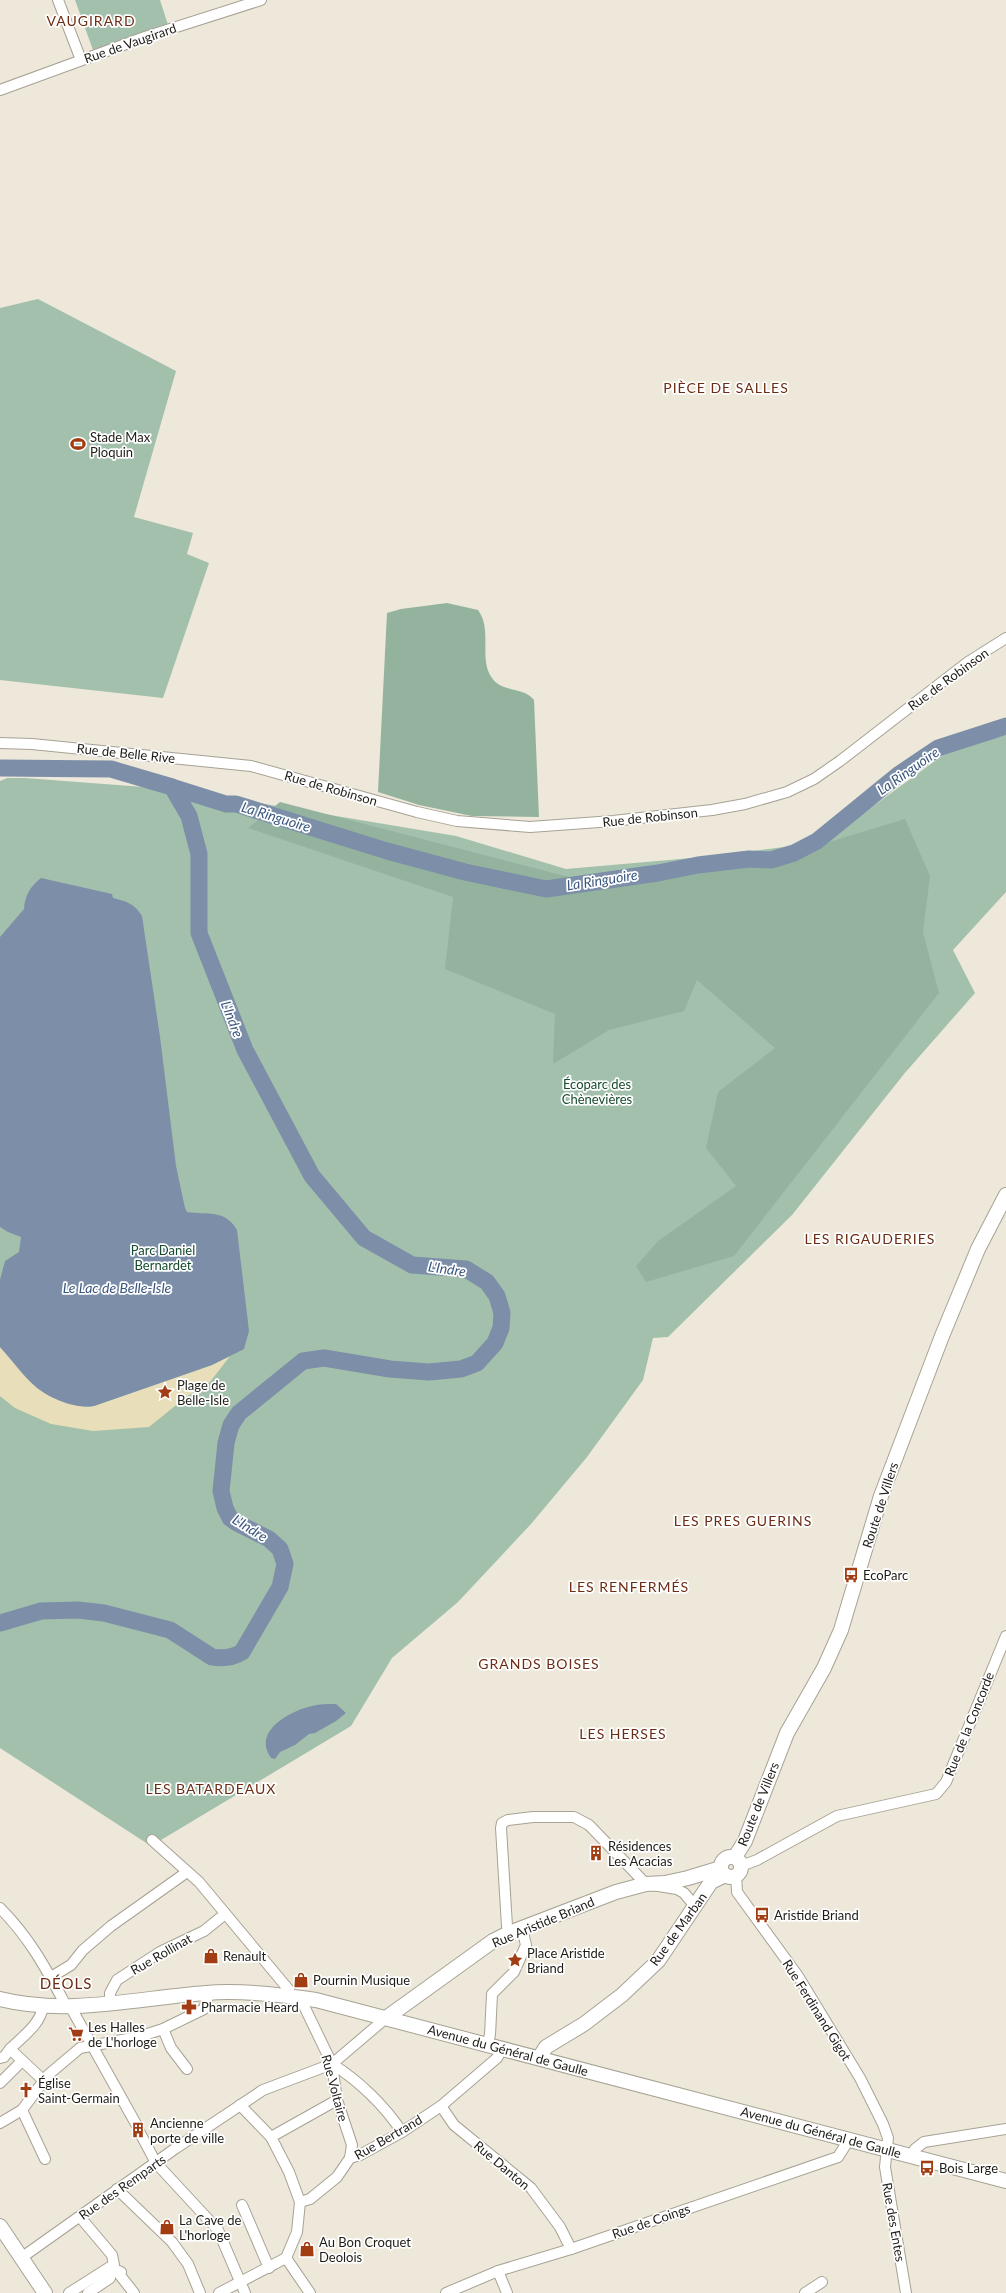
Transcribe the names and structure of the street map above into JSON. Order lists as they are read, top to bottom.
{
  "streets": {
    "main road": [
      "Route de Villers",
      "Rue Aristide Briand",
      "Rue de Marban",
      "Avenue du Général de Gaulle"
    ],
    "street": [
      "Rue de Vaugirard",
      "Rue de Robinson",
      "Rue de Belle Rive",
      "Rue de la Concorde",
      "Rue Rollinat",
      "Rue Ferdinand Gigot",
      "Rue Voltaire",
      "Rue Bertrand",
      "Rue Danton",
      "Rue des Remparts",
      "Rue de Coings",
      "Rue des Entes"
    ]
  },
  "crossings": [
    ["Rue de Robinson", "Rue de Belle Rive"],
    ["Route de Villers", "Rue de la Concorde"],
    ["Route de Villers", "Rue Aristide Briand"],
    ["Route de Villers", "Rue de Marban"],
    ["Route de Villers", "Rue Ferdinand Gigot"],
    ["Rue de la Concorde", "Rue Aristide Briand"],
    ["Rue de la Concorde", "Rue de Marban"],
    ["Rue de la Concorde", "Rue Ferdinand Gigot"],
    ["Rue Aristide Briand", "Rue de Marban"],
    ["Rue Aristide Briand", "Rue Ferdinand Gigot"],
    ["Rue Aristide Briand", "Avenue du Général de Gaulle"],
    ["Rue Aristide Briand", "Rue des Remparts"],
    ["Rue de Marban", "Rue Ferdinand Gigot"],
    ["Rue de Marban", "Avenue du Général de Gaulle"],
    ["Rue Rollinat", "Avenue du Général de Gaulle"],
    ["Rue Ferdinand Gigot", "Avenue du Général de Gaulle"],
    ["Rue Ferdinand Gigot", "Rue des Entes"],
    ["Avenue du Général de Gaulle", "Rue Voltaire"],
    ["Avenue du Général de Gaulle", "Rue Bertrand"],
    ["Avenue du Général de Gaulle", "Rue des Remparts"],
    ["Avenue du Général de Gaulle", "Rue de Coings"],
    ["Avenue du Général de Gaulle", "Rue des Entes"],
    ["Rue Voltaire", "Rue Bertrand"],
    ["Rue Voltaire", "Rue des Remparts"],
    ["Rue Bertrand", "Rue Danton"],
    ["Rue Danton", "Rue de Coings"]
  ],
  "districts": [
    "VAUGIRARD",
    "PIÈCE DE SALLES",
    "LES RIGAUDERIES",
    "LES PRES GUERINS",
    "LES RENFERMÉS",
    "GRANDS BOISES",
    "LES HERSES",
    "LES BATARDEAUX",
    "DÉOLS"
  ],
  "water": ["La Ringuoire", "L'Indre", "Le Lac de Belle-Isle"],
  "parks": ["Écoparc des Chènevières", "Parc Daniel Bernardet"],
  "places": {
    "sports": ["Stade Max Ploquin"],
    "place": ["Plage de Belle-Isle", "Place Aristide Briand"],
    "bus stop": ["EcoParc", "Aristide Briand", "Bois Large"],
    "building": ["Résidences Les Acacias", "Ancienne porte de ville"],
    "shop": [
      "Renault",
      "Pournin Musique",
      "La Cave de L'horloge",
      "Au Bon Croquet Deolois"
    ],
    "pharmacy": ["Pharmacie Heard"],
    "supermarket": ["Les Halles de L'horloge"],
    "church": ["Église Saint-Germain"]
  }
}
